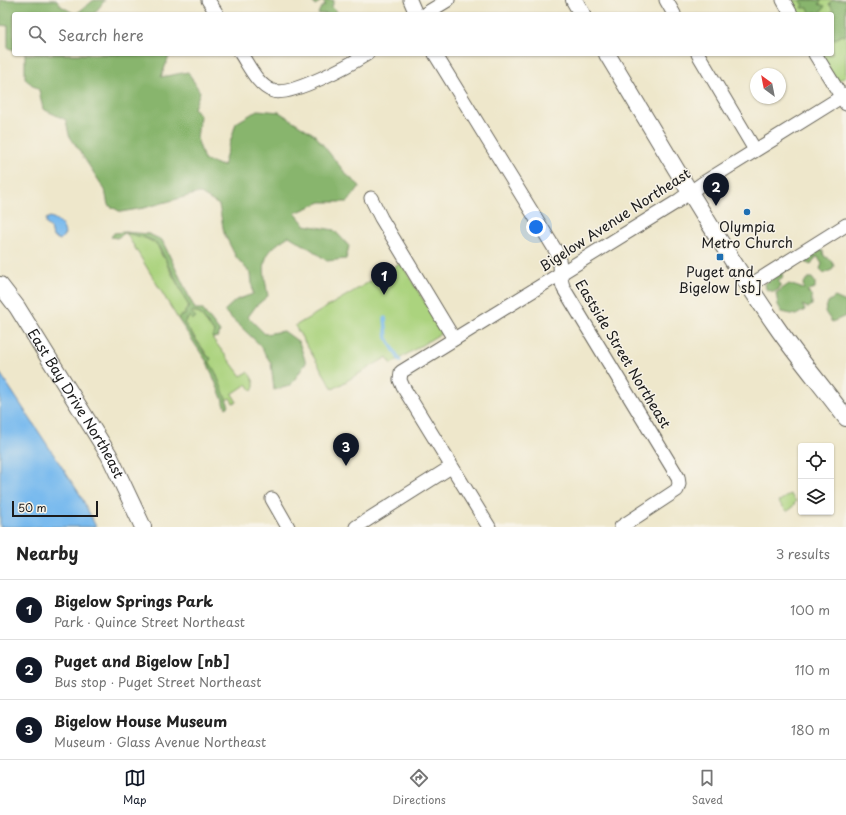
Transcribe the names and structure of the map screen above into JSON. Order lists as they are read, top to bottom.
{
  "streets": {
    "street": ["Bigelow Avenue Northeast", "Eastside Street Northeast", "East Bay Drive Northeast"]
  },
  "crossings": [
    ["Bigelow Avenue Northeast", "Eastside Street Northeast"]
  ],
  "places": {
    "other": ["Olympia Metro Church"],
    "transit": ["Puget and Bigelow [sb]"]
  },
  "scale_bar": "50 m",
  "north": "top left",
  "page": {
    "search": "Search here",
    "pins": ["2", "1", "3"],
    "scale": "50 m",
    "heading": ["Nearby", "3 results"],
    "list": [
      {
        "mark": "1",
        "name": "Bigelow Springs Park",
        "note": "Park · Quince Street Northeast",
        "value": "100 m"
      },
      {
        "mark": "2",
        "name": "Puget and Bigelow [nb]",
        "note": "Bus stop · Puget Street Northeast",
        "value": "110 m"
      },
      {
        "mark": "3",
        "name": "Bigelow House Museum",
        "note": "Museum · Glass Avenue Northeast",
        "value": "180 m"
      }
    ],
    "nav": ["Map", "Directions", "Saved"]
  }
}
